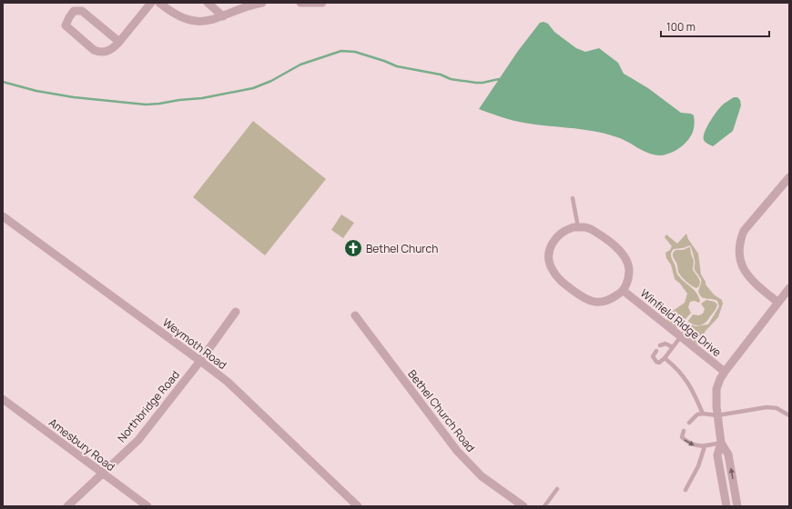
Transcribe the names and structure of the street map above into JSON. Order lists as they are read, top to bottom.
{
  "streets": {
    "street": [
      "Winfield Ridge Drive",
      "Weymoth Road",
      "Northbridge Road",
      "Bethel Church Road",
      "Amesbury Road"
    ]
  },
  "crossings": [
    ["Weymoth Road", "Northbridge Road"],
    ["Northbridge Road", "Amesbury Road"]
  ],
  "places": {
    "church": ["Bethel Church"]
  },
  "scale_bar": "100 m"
}
